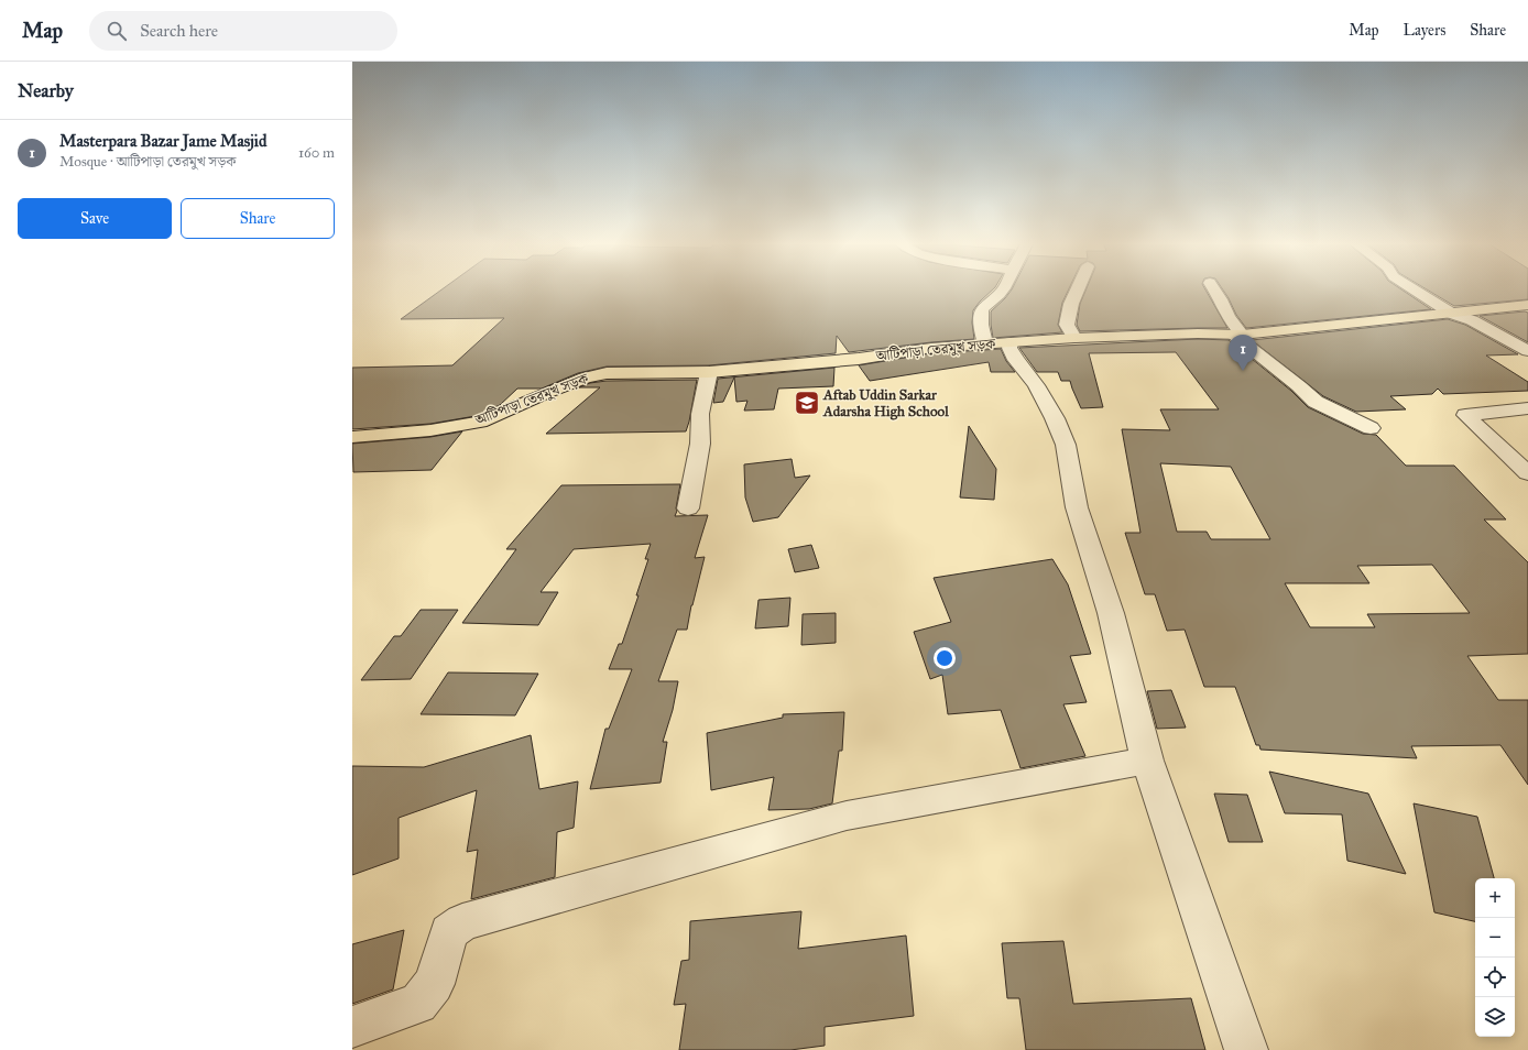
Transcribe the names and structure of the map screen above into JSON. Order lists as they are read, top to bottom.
{
  "streets": {
    "main road": ["আটিপাড়া তেরমুখ সড়ক"]
  },
  "places": {
    "school or university": ["Aftab Uddin Sarkar Adarsha High School"]
  },
  "page": {
    "header": "Map",
    "search": "Search here",
    "nav": ["Map", "Layers", "Share"],
    "heading": "Nearby",
    "list": [
      {
        "mark": "1",
        "name": "Masterpara Bazar Jame Masjid",
        "note": "Mosque · আটিপাড়া তেরমুখ সড়ক",
        "value": "160 m"
      }
    ],
    "buttons": ["Save", "Share"],
    "pins": "1",
    "map_buttons": ["+", "−"]
  }
}
